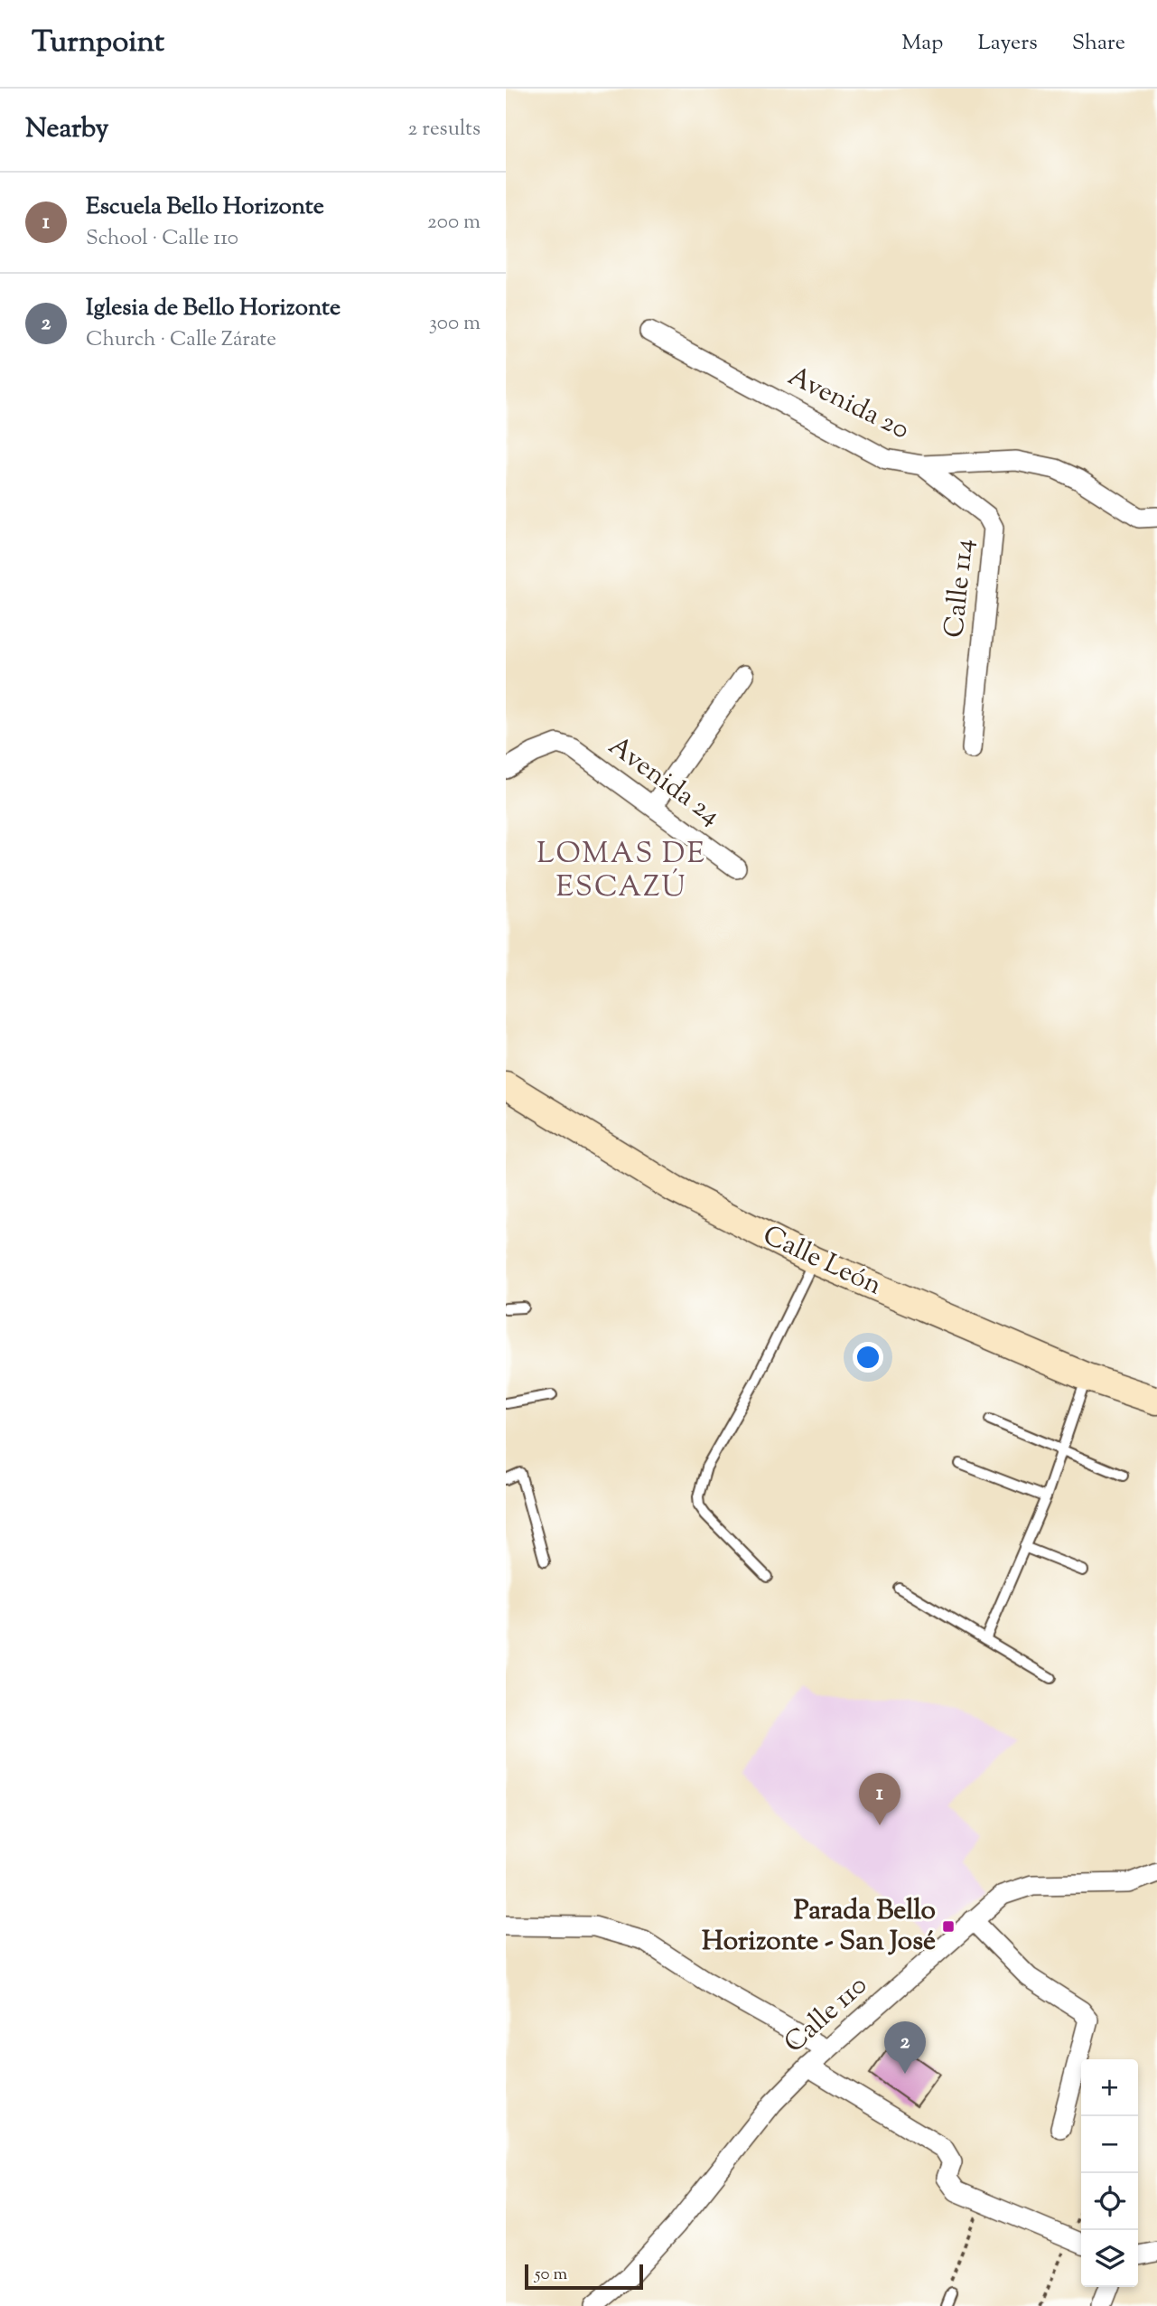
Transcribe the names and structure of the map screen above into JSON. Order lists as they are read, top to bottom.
{
  "streets": {
    "main road": ["Calle León"],
    "street": [
      "Avenida 20",
      "Calle 114",
      "Avenida 24",
      "Calle 110"
    ]
  },
  "crossings": [
    ["Avenida 20", "Calle 114"]
  ],
  "districts": ["LOMAS DE ESCAZÚ"],
  "places": {
    "transit": ["Parada Bello Horizonte - San José"]
  },
  "scale_bar": "50 m",
  "page": {
    "header": "Turnpoint",
    "nav": ["Map", "Layers", "Share"],
    "heading": ["Nearby", "2 results"],
    "list": [
      {
        "mark": "1",
        "name": "Escuela Bello Horizonte",
        "note": "School · Calle 110",
        "value": "200 m"
      },
      {
        "mark": "2",
        "name": "Iglesia de Bello Horizonte",
        "note": "Church · Calle Zárate",
        "value": "300 m"
      }
    ],
    "pins": ["1", "2"],
    "map_buttons": ["+", "−"],
    "scale": "50 m"
  }
}
